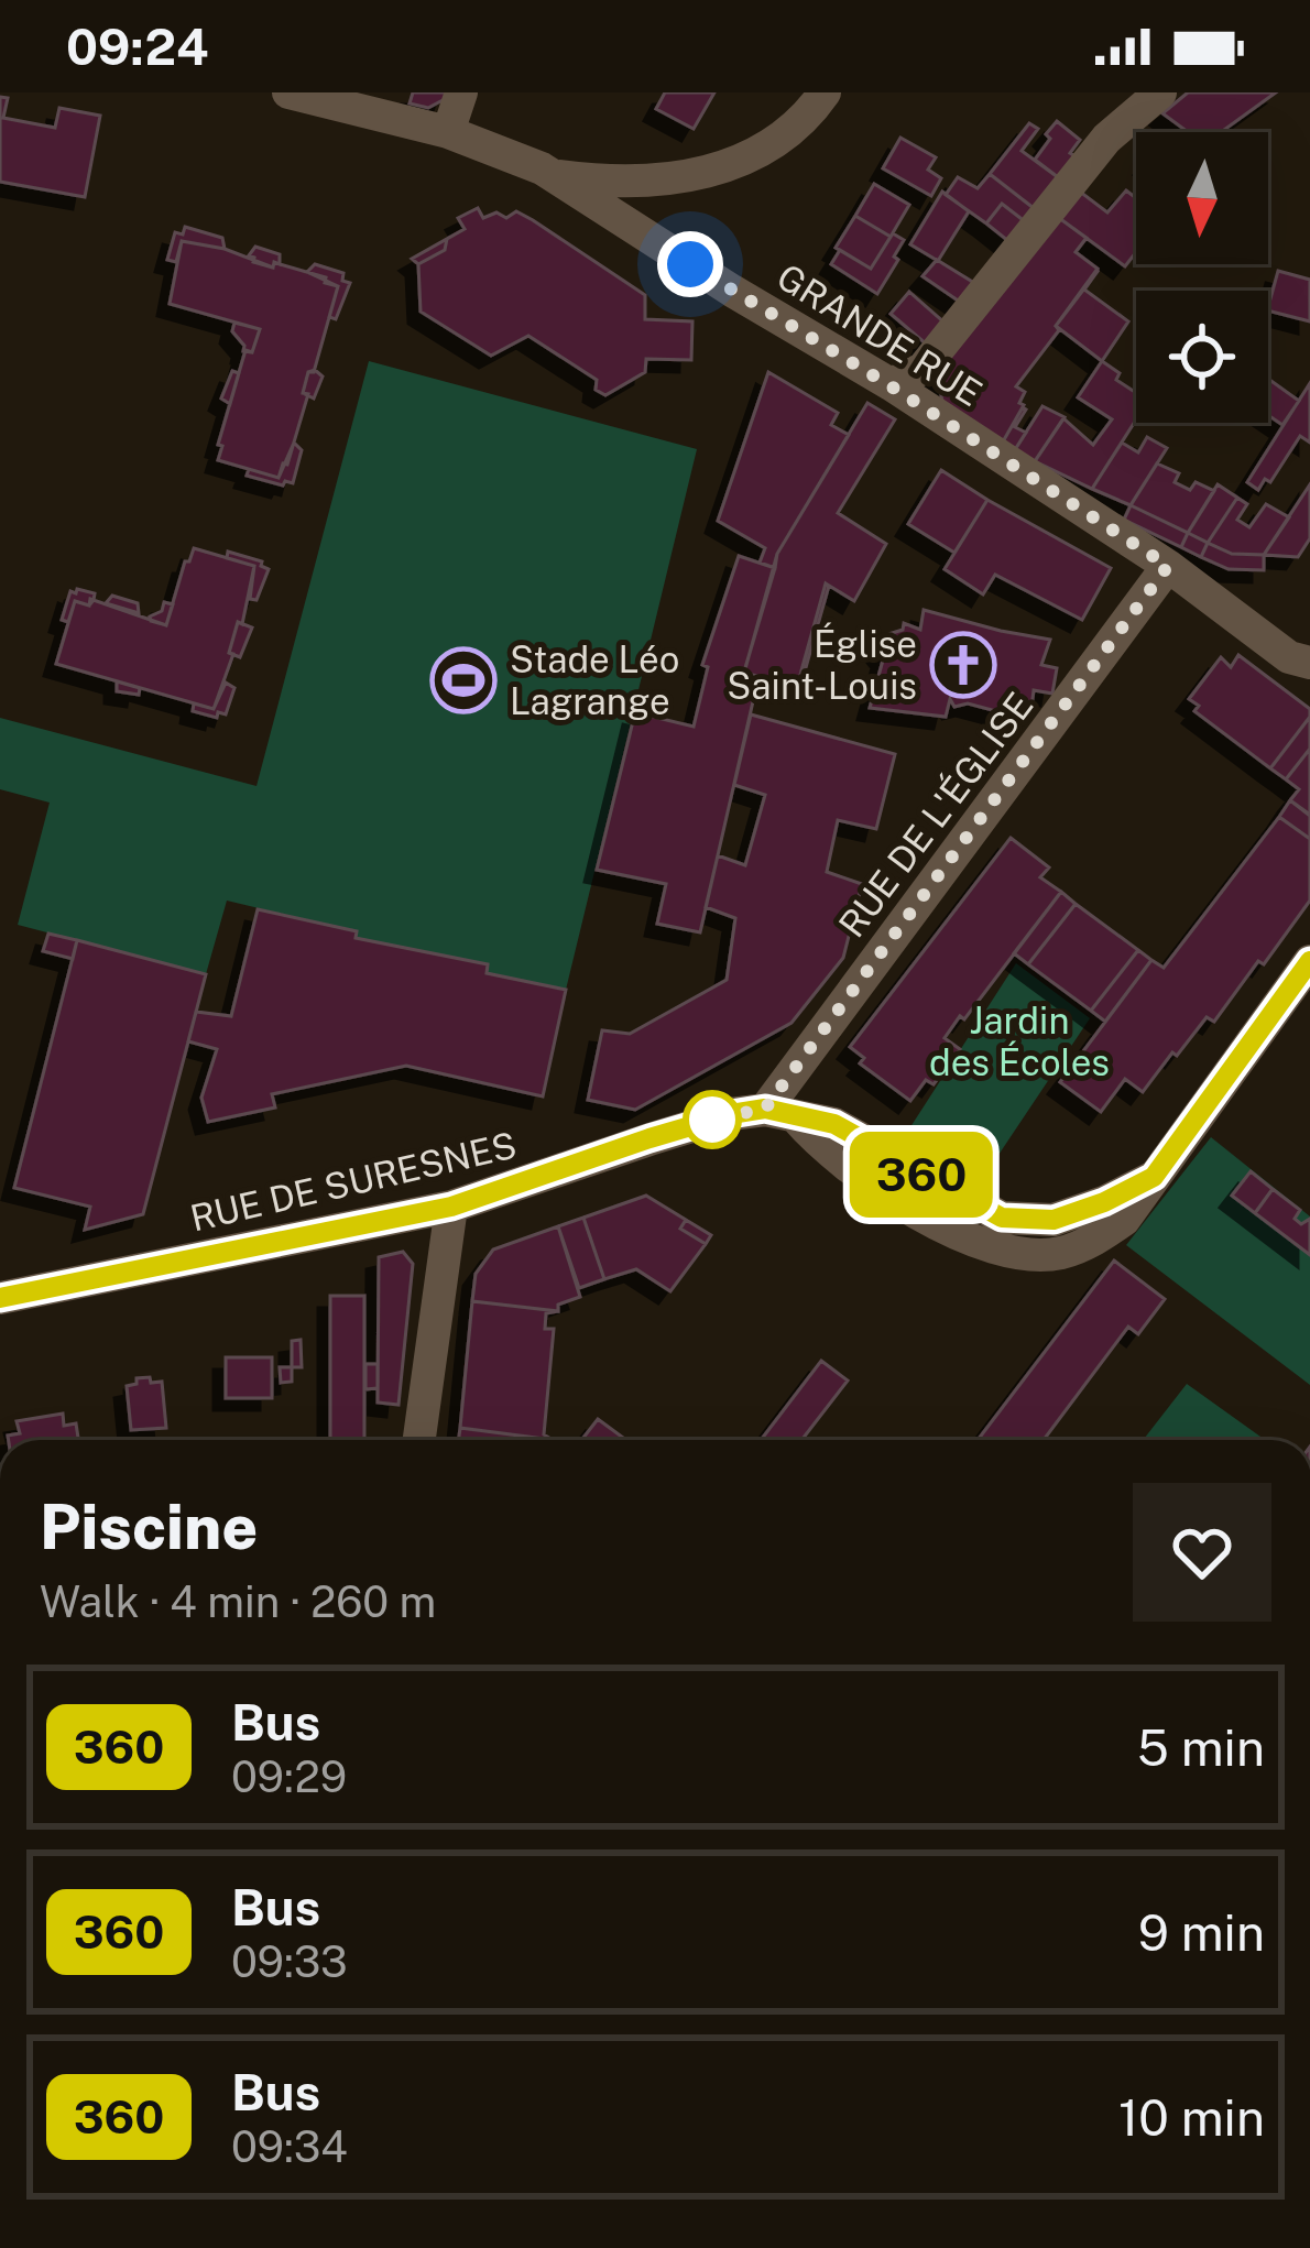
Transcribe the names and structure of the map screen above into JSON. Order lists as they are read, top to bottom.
{
  "streets": {
    "street": ["GRANDE RUE", "RUE DE L'ÉGLISE", "RUE DE SURESNES"]
  },
  "crossings": [
    ["GRANDE RUE", "RUE DE L'ÉGLISE"],
    ["RUE DE L'ÉGLISE", "RUE DE SURESNES"]
  ],
  "parks": ["Jardin des Écoles"],
  "places": {
    "church": ["Église Saint-Louis"],
    "sports": ["Stade Léo Lagrange"]
  },
  "lines": ["bus line 360"],
  "north": "bottom",
  "page": {
    "status": "09:24",
    "on_map": "360",
    "heading": ["Piscine", "Walk · 4 min · 260 m"],
    "list": [
      {
        "mark": "360",
        "name": "Bus",
        "note": "09:29",
        "value": "5 min"
      },
      {
        "mark": "360",
        "name": "Bus",
        "note": "09:33",
        "value": "9 min"
      },
      {
        "mark": "360",
        "name": "Bus",
        "note": "09:34",
        "value": "10 min"
      }
    ]
  }
}
